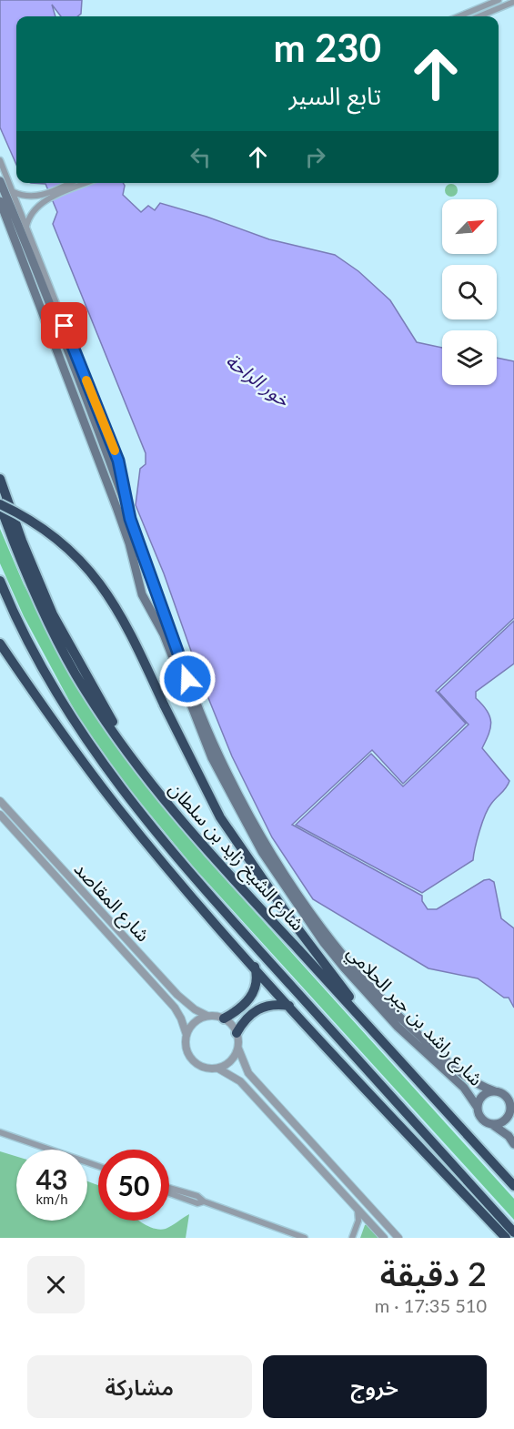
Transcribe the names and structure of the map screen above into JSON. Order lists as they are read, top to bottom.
{
  "streets": {
    "highway": ["شارع الشيخ زايد بن سلطان"],
    "main road": ["شارع راشد بن جبر الحلامي"],
    "street": ["شارع المقاصد"]
  },
  "water": ["خور الراحة"],
  "north": "top right",
  "page": {
    "turn": ["230 m", "تابع السير"],
    "speed": "43 km/h",
    "limit": "50",
    "heading": ["2 دقيقة", "510 m · 17:35"],
    "buttons": ["خروج", "مشاركة"]
  }
}
